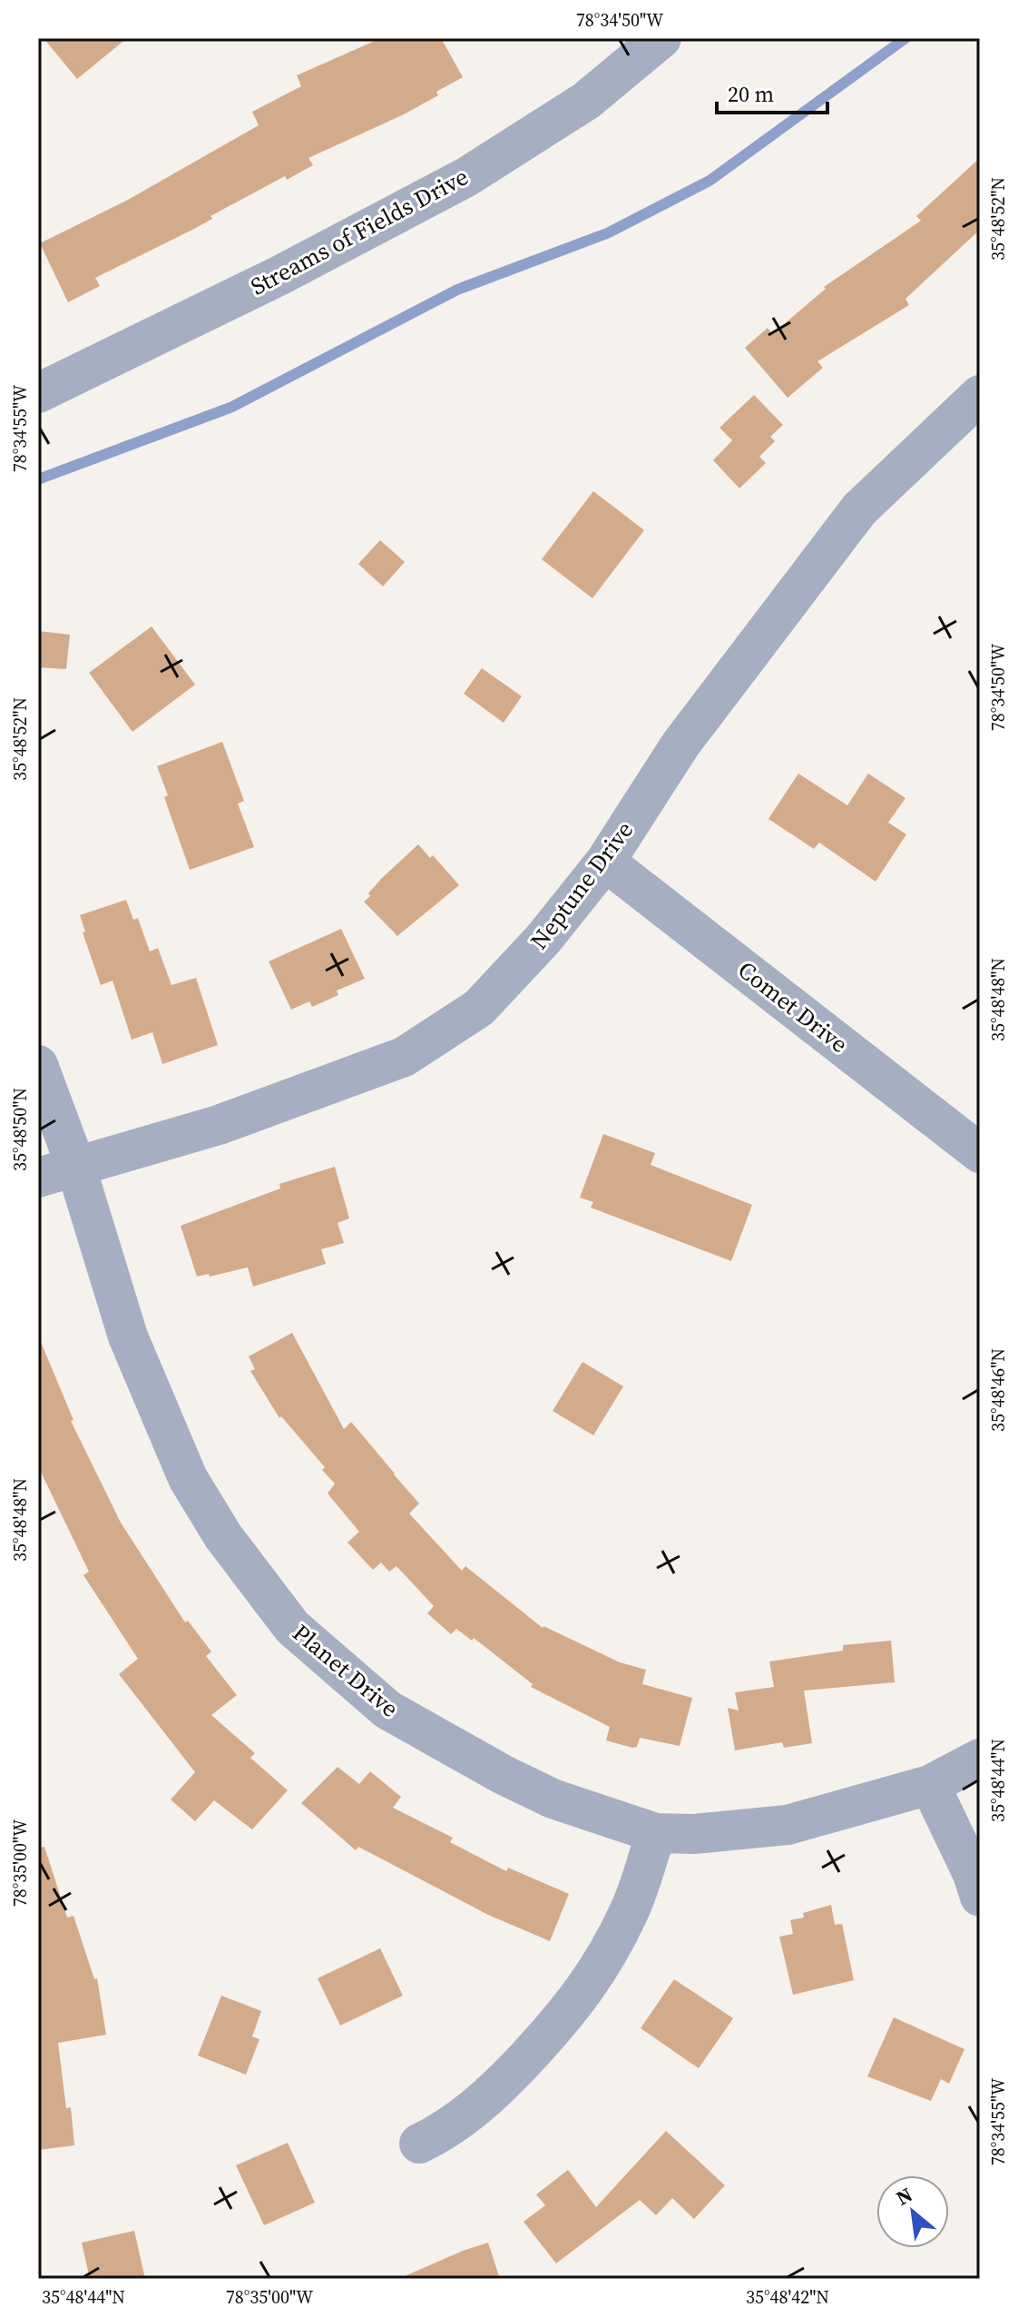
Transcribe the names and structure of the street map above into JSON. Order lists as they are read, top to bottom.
{
  "streets": {
    "street": [
      "Streams of Fields Drive",
      "Neptune Drive",
      "Comet Drive",
      "Planet Drive"
    ]
  },
  "crossings": [
    ["Neptune Drive", "Comet Drive"],
    ["Neptune Drive", "Planet Drive"]
  ],
  "scale_bar": "20 m",
  "north": "top left",
  "coordinates": [
    "78°34'50\"W",
    "35°48'52\"N",
    "78°34'55\"W",
    "35°48'48\"N",
    "35°48'50\"N",
    "35°48'46\"N",
    "35°48'44\"N",
    "78°35'00\"W",
    "35°48'42\"N"
  ]
}
